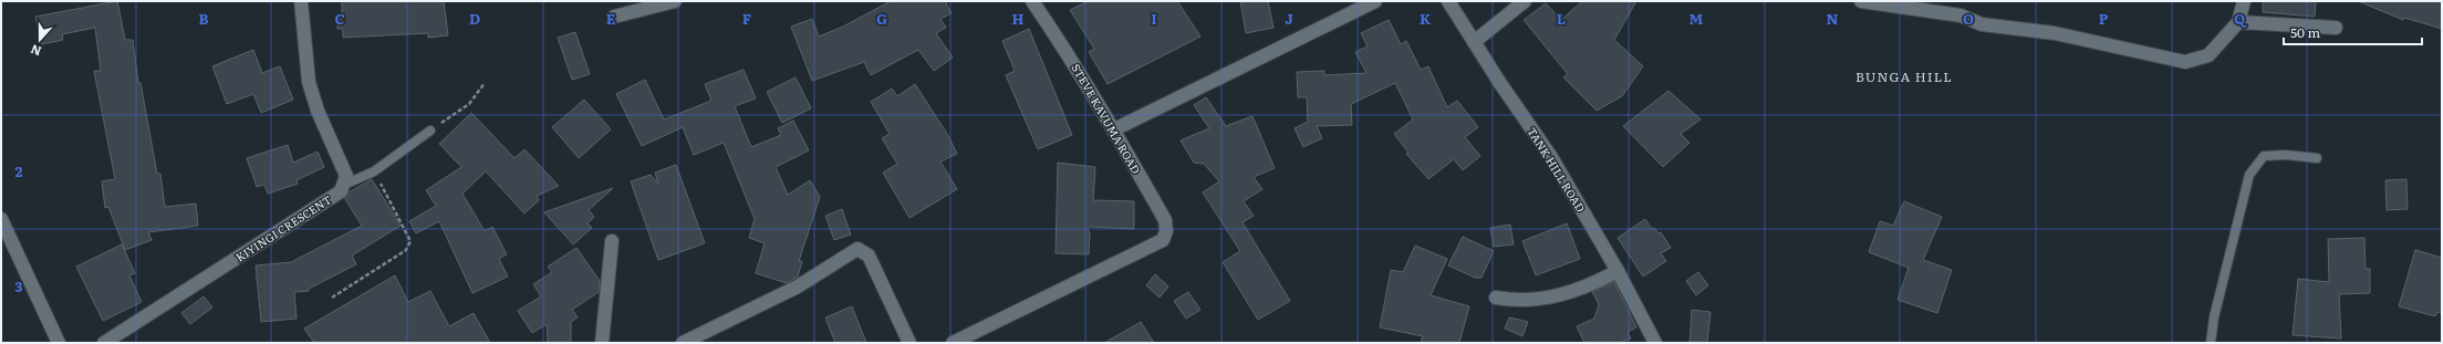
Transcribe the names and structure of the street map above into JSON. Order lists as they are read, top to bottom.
{
  "streets": {
    "street": ["STEVE KAVUMA ROAD", "TANK HILL ROAD", "KIYINGI CRESCENT"]
  },
  "districts": ["BUNGA HILL"],
  "scale_bar": "50 m",
  "north": "bottom",
  "grid": {
    "columns": [
      "B",
      "C",
      "D",
      "E",
      "F",
      "G",
      "H",
      "I",
      "J",
      "K",
      "L",
      "M",
      "N",
      "O",
      "P",
      "Q"
    ],
    "rows": ["2", "3"]
  }
}
